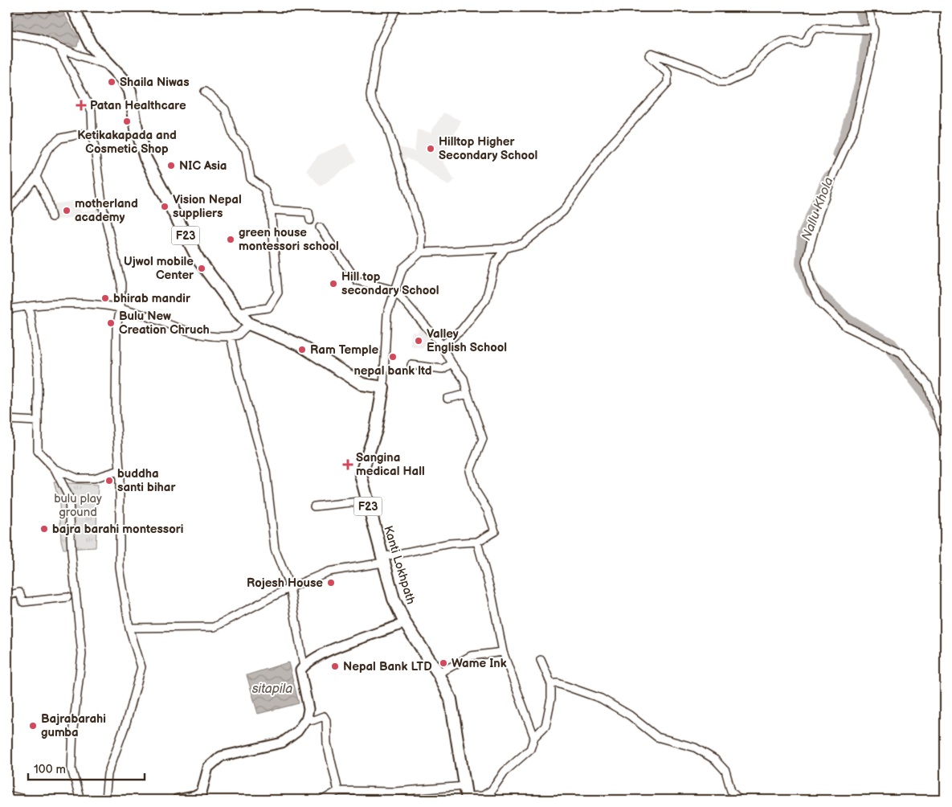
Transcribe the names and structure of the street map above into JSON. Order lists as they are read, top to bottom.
{
  "streets": {
    "main road": ["F23", "Kanti Lokhpath"]
  },
  "crossings": [
    ["F23", "Kanti Lokhpath"]
  ],
  "water": ["Nallu Khola", "sitapila"],
  "parks": ["bulu play ground"],
  "places": {
    "other": [
      "Shaila Niwas",
      "Ketikakapada and Cosmetic Shop",
      "Hilltop Higher Secondary School",
      "NIC Asia",
      "Vision Nepal suppliers",
      "motherland academy",
      "green house montessori school",
      "Ujwol mobile Center",
      "Hill top secondary School",
      "bhirab mandir",
      "Bulu New Creation Chruch",
      "Valley English School",
      "Ram Temple",
      "nepal bank ltd",
      "buddha santi bihar",
      "bajra barahi montessori",
      "Rojesh House",
      "Wame Ink",
      "Nepal Bank LTD",
      "Bajrabarahi gumba"
    ],
    "health": ["Patan Healthcare", "Sangina medical Hall"]
  },
  "scale_bar": "100 m"
}
